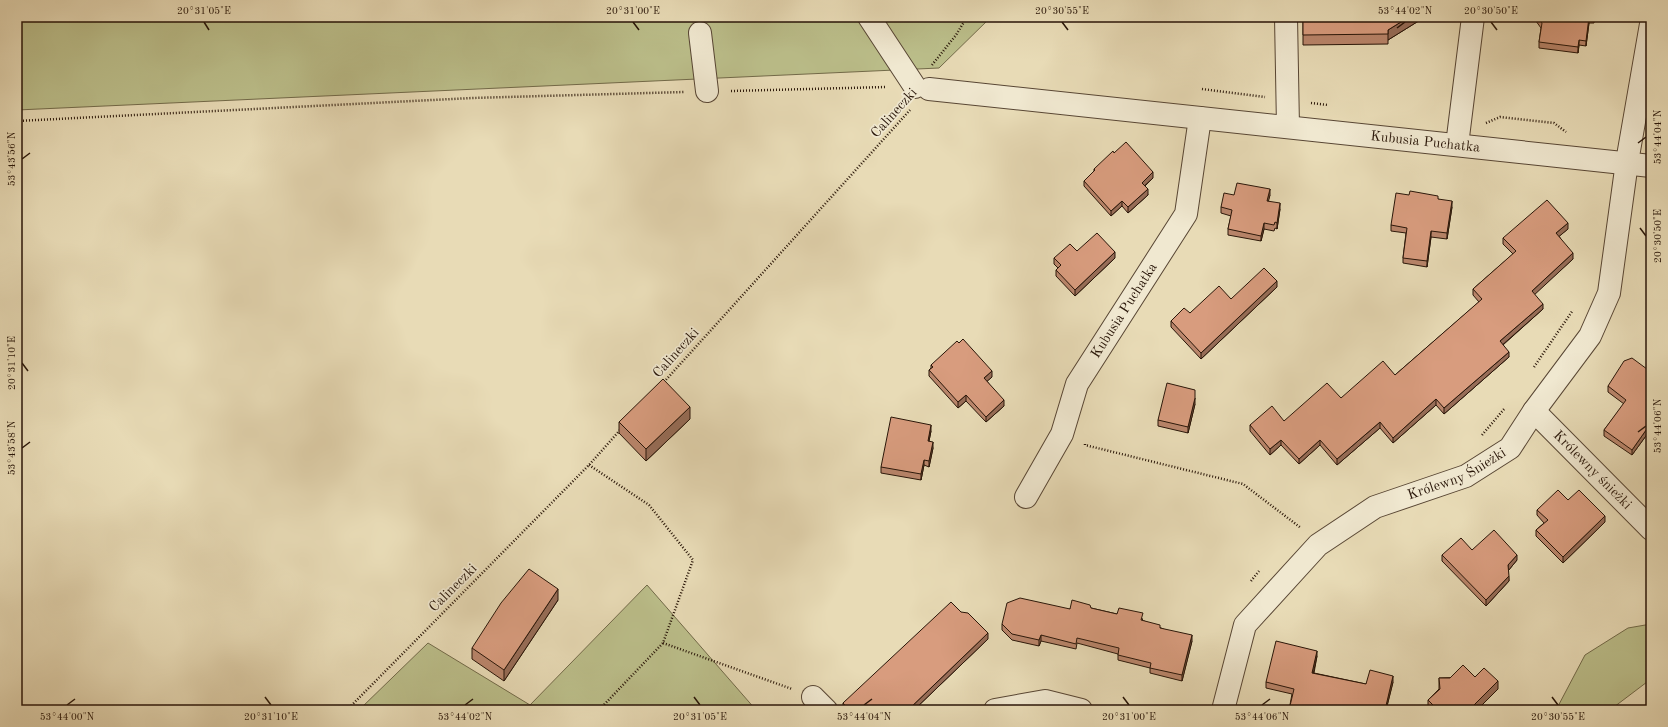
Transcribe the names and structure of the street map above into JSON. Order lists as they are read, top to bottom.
{
  "streets": {
    "street": ["Kubusia Puchatka", "Królewny śnieżki", "Królewny Śnieżki"],
    "path": ["Calineczki"]
  },
  "crossings": [
    ["Calineczki", "Kubusia Puchatka"],
    ["Kubusia Puchatka", "Królewny Śnieżki"],
    ["Królewny śnieżki", "Królewny Śnieżki"]
  ],
  "coordinates": [
    "20°31'05\"E",
    "20°31'00\"E",
    "20°30'55\"E",
    "53°44'02\"N",
    "20°30'50\"E",
    "53°44'04\"N",
    "53°43'56\"N",
    "20°31'10\"E",
    "53°44'06\"N",
    "53°43'58\"N",
    "53°44'00\"N"
  ]
}
